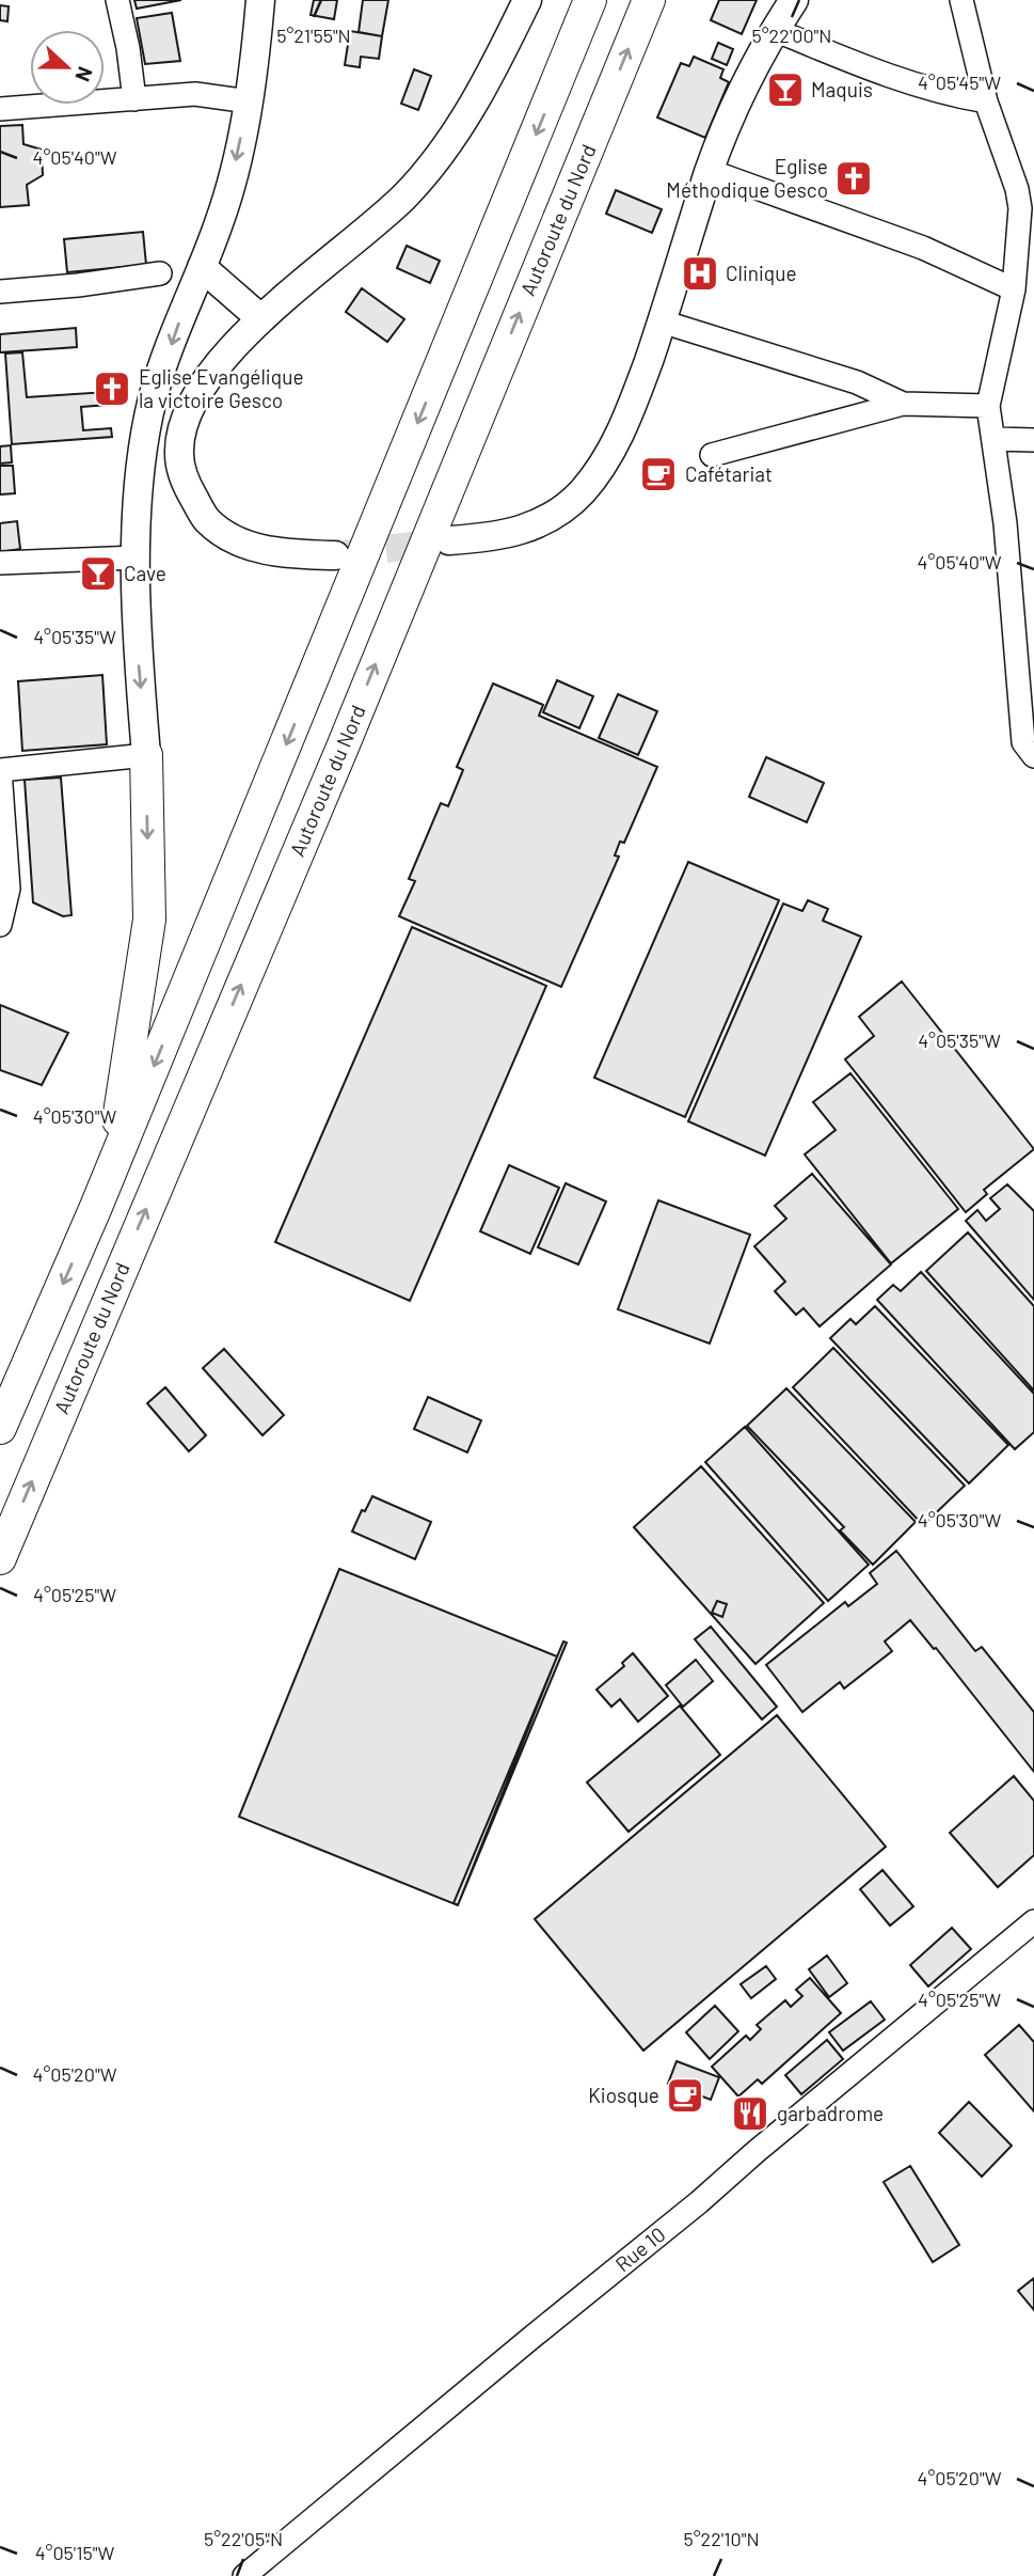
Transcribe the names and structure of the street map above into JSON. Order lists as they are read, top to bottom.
{
  "streets": {
    "highway": ["Autoroute du Nord"],
    "street": ["Rue 10"]
  },
  "places": {
    "bar": ["Maquis", "Cave"],
    "church": ["Eglise Méthodique Gesco", "Eglise Evangélique la victoire Gesco"],
    "hospital": ["Clinique"],
    "cafe": ["Cafétariat", "Kiosque"],
    "restaurant": ["garbadrome"]
  },
  "north": "right",
  "coordinates": [
    "5°21'55\"N",
    "5°22'00\"N",
    "4°05'45\"W",
    "4°05'40\"W",
    "4°05'35\"W",
    "4°05'30\"W",
    "4°05'25\"W",
    "4°05'20\"W",
    "5°22'05\"N",
    "5°22'10\"N",
    "4°05'15\"W"
  ]
}
